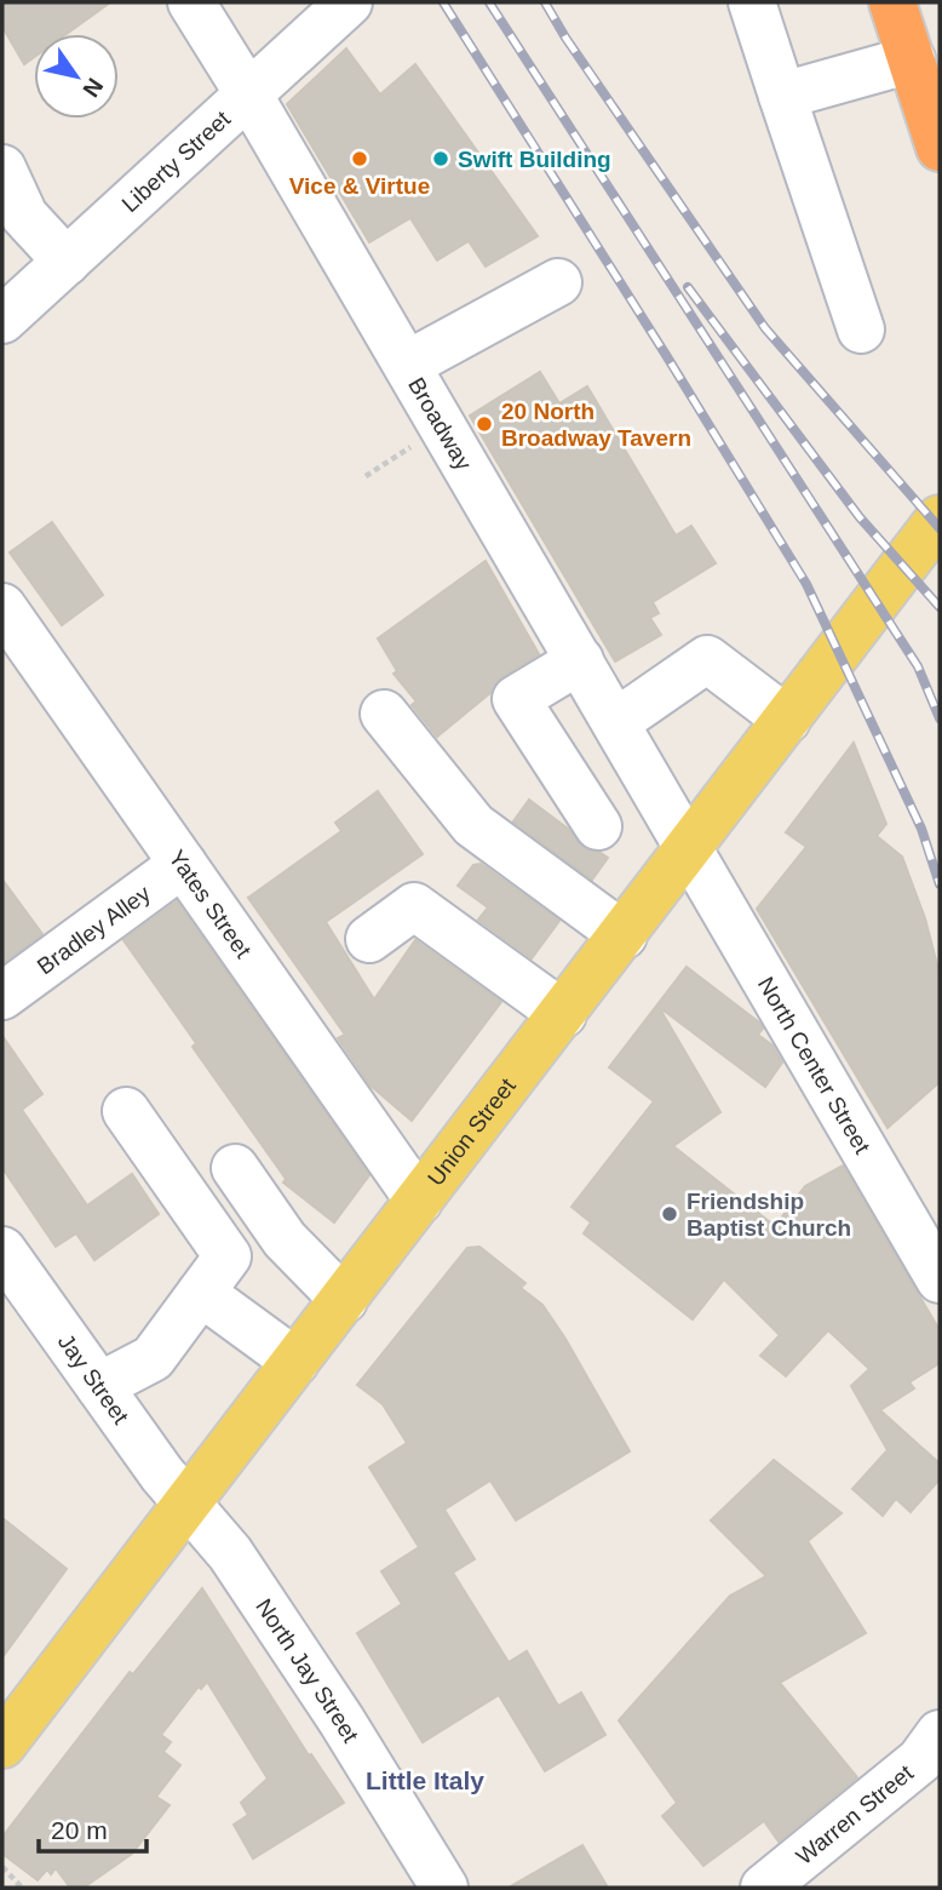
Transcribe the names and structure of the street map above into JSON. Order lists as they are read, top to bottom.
{
  "streets": {
    "main road": ["Union Street"],
    "street": [
      "Liberty Street",
      "Broadway",
      "Yates Street",
      "Bradley Alley",
      "North Center Street",
      "Jay Street",
      "North Jay Street",
      "Warren Street"
    ]
  },
  "crossings": [
    ["Liberty Street", "Broadway"],
    ["Broadway", "North Center Street"],
    ["Broadway", "Union Street"],
    ["Yates Street", "Bradley Alley"],
    ["Yates Street", "Union Street"],
    ["North Center Street", "Union Street"],
    ["Union Street", "Jay Street"],
    ["Union Street", "North Jay Street"],
    ["Jay Street", "North Jay Street"]
  ],
  "districts": ["Little Italy"],
  "places": [
    "Vice & Virtue",
    "Swift Building",
    "20 North Broadway Tavern",
    "Friendship Baptist Church"
  ],
  "scale_bar": "20 m",
  "north": "bottom right"
}
